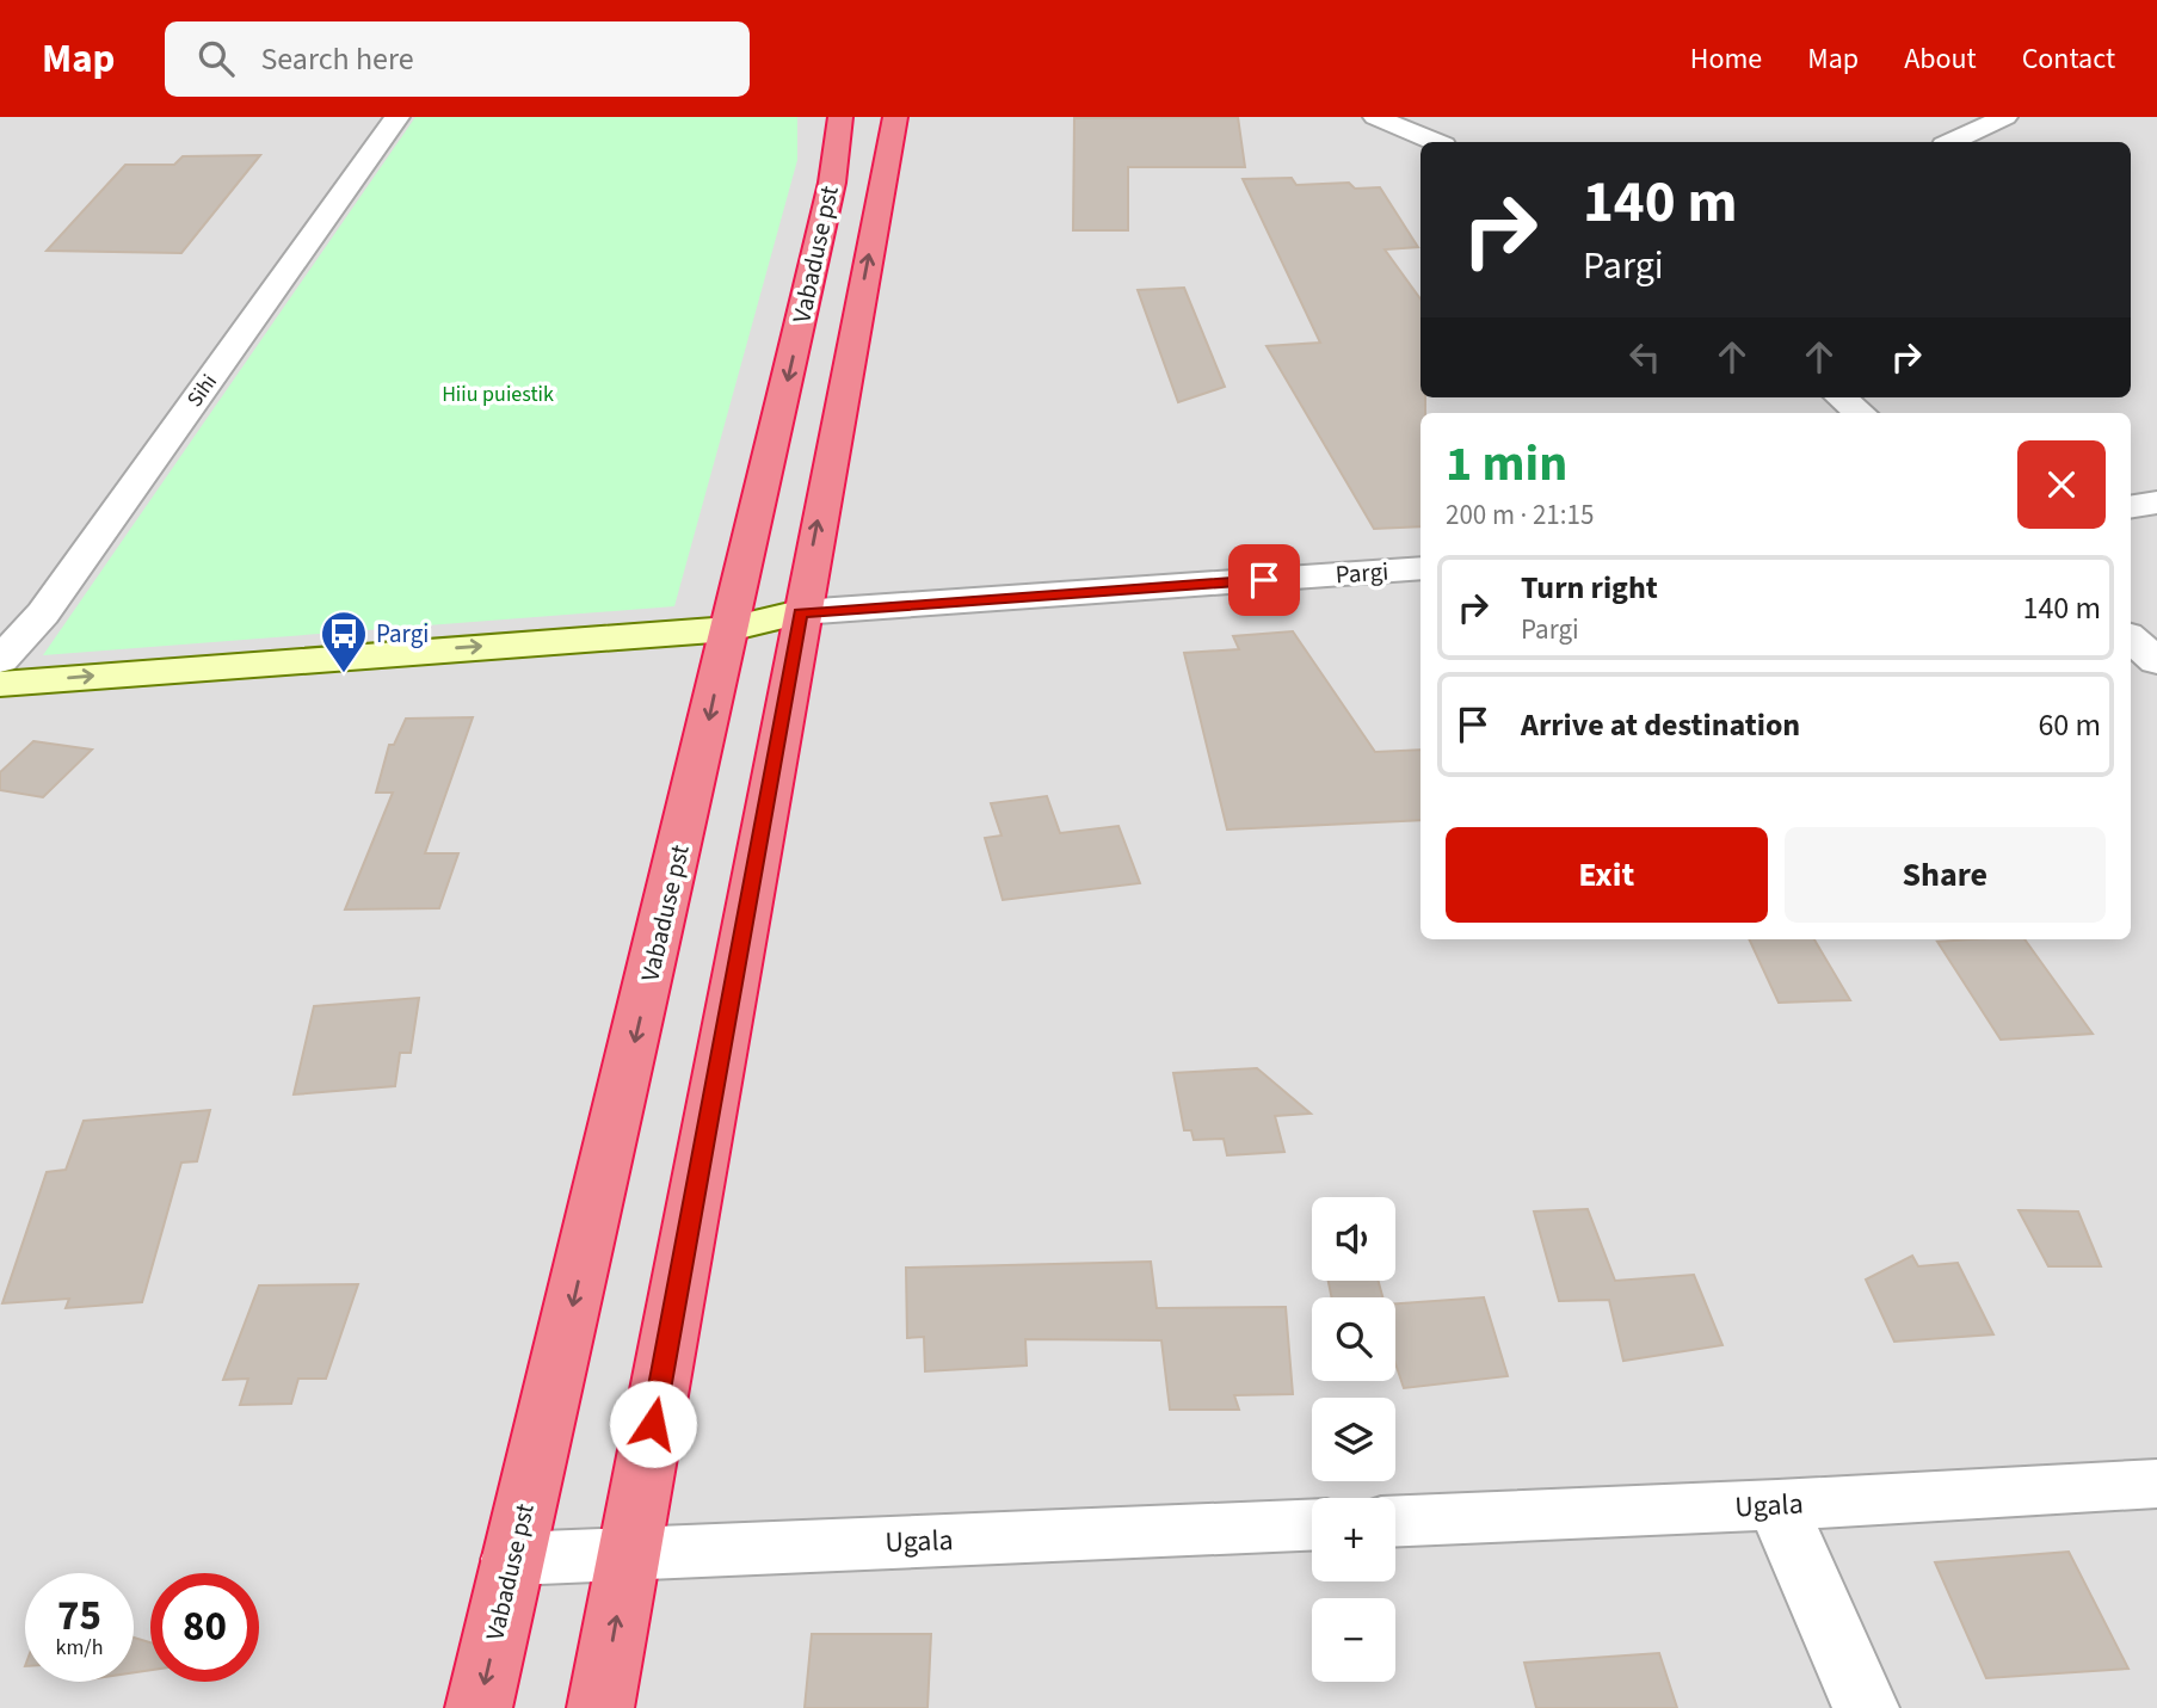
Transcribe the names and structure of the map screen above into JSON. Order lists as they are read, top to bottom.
{
  "streets": {
    "highway": ["Vabaduse pst"],
    "street": ["Sihi", "Pargi", "Ugala"]
  },
  "crossings": [
    ["Vabaduse pst", "Pargi"],
    ["Vabaduse pst", "Ugala"]
  ],
  "parks": ["Hiiu puiestik"],
  "places": {
    "bus stop": ["Pargi"]
  },
  "page": {
    "header": "Map",
    "search": "Search here",
    "nav": [
      "Home",
      "Map",
      "About",
      "Contact"
    ],
    "turn": ["140 m", "Pargi"],
    "heading": ["1 min", "200 m · 21:15"],
    "list": [
      {
        "name": "Turn right",
        "note": "Pargi",
        "value": "140 m"
      },
      {
        "name": "Arrive at destination",
        "value": "60 m"
      }
    ],
    "buttons": ["Exit", "Share"],
    "map_buttons": ["+", "−"],
    "speed": "75 km/h",
    "limit": "80"
  }
}
